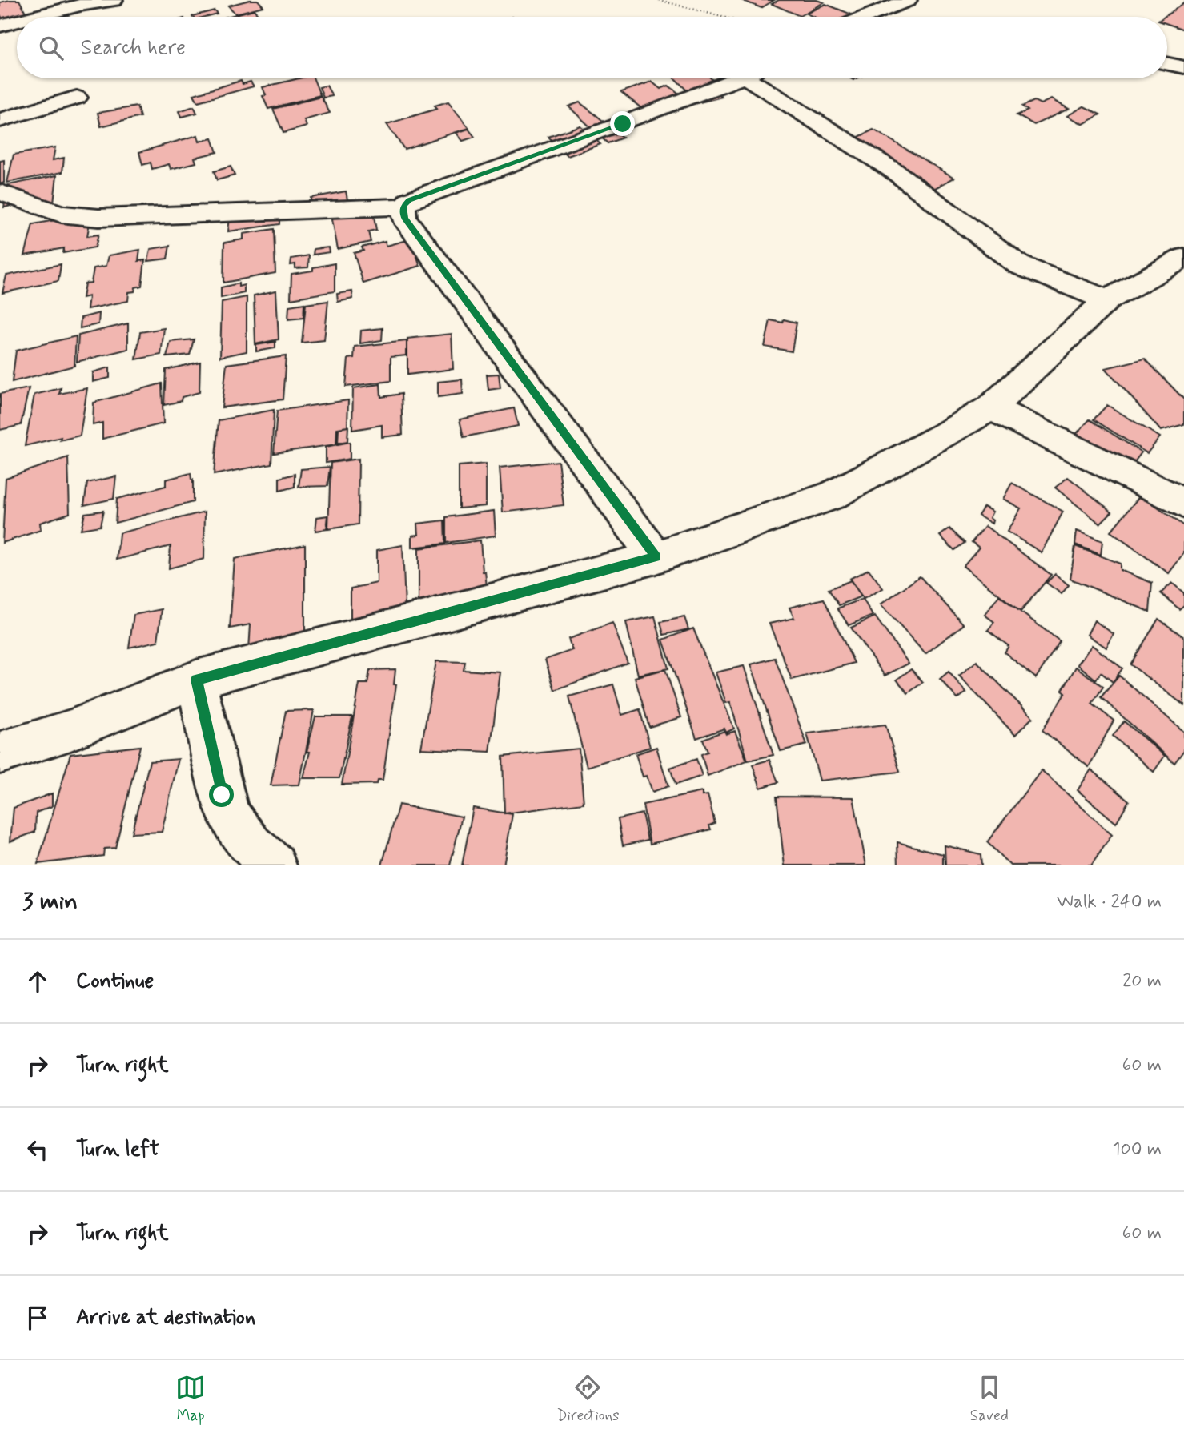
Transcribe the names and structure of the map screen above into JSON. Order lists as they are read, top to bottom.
{
  "page": {
    "search": "Search here",
    "heading": ["3 min", "Walk · 240 m"],
    "list": [
      ["Continue", "20 m"],
      ["Turn right", "60 m"],
      ["Turn left", "100 m"],
      ["Turn right", "60 m"],
      "Arrive at destination"
    ],
    "nav": ["Map", "Directions", "Saved"]
  }
}
